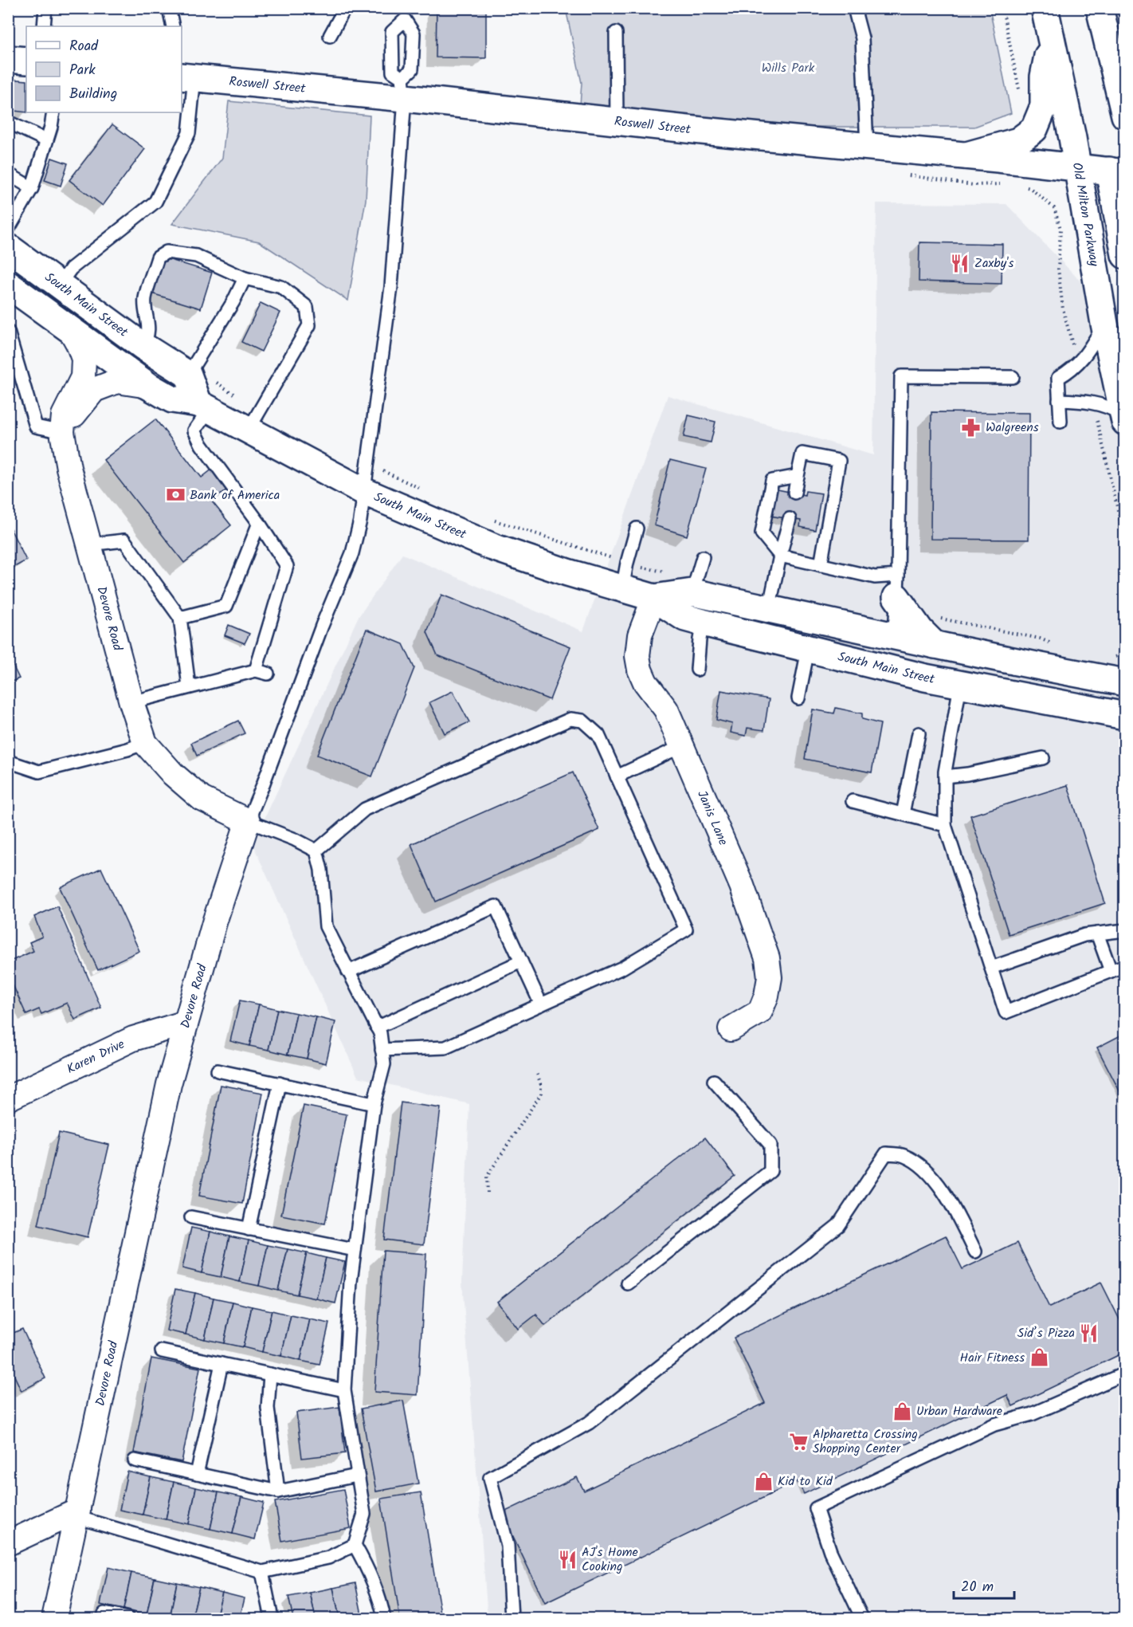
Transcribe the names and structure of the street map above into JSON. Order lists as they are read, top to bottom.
{
  "streets": {
    "main road": ["Roswell Street", "Old Milton Parkway", "South Main Street"],
    "street": ["Devore Road", "Janis Lane", "Karen Drive"]
  },
  "crossings": [
    ["Roswell Street", "Old Milton Parkway"],
    ["South Main Street", "Devore Road"],
    ["South Main Street", "Janis Lane"],
    ["Devore Road", "Karen Drive"]
  ],
  "parks": ["Wills Park"],
  "places": {
    "restaurant": ["Zaxby's", "Sid’s Pizza", "AJ's Home Cooking"],
    "pharmacy": ["Walgreens"],
    "bank": ["Bank of America"],
    "shop": ["Hair Fitness", "Urban Hardware", "Kid to Kid"],
    "supermarket": ["Alpharetta Crossing Shopping Center"]
  },
  "legend": ["Road", "Park", "Building"],
  "scale_bar": "20 m"
}
